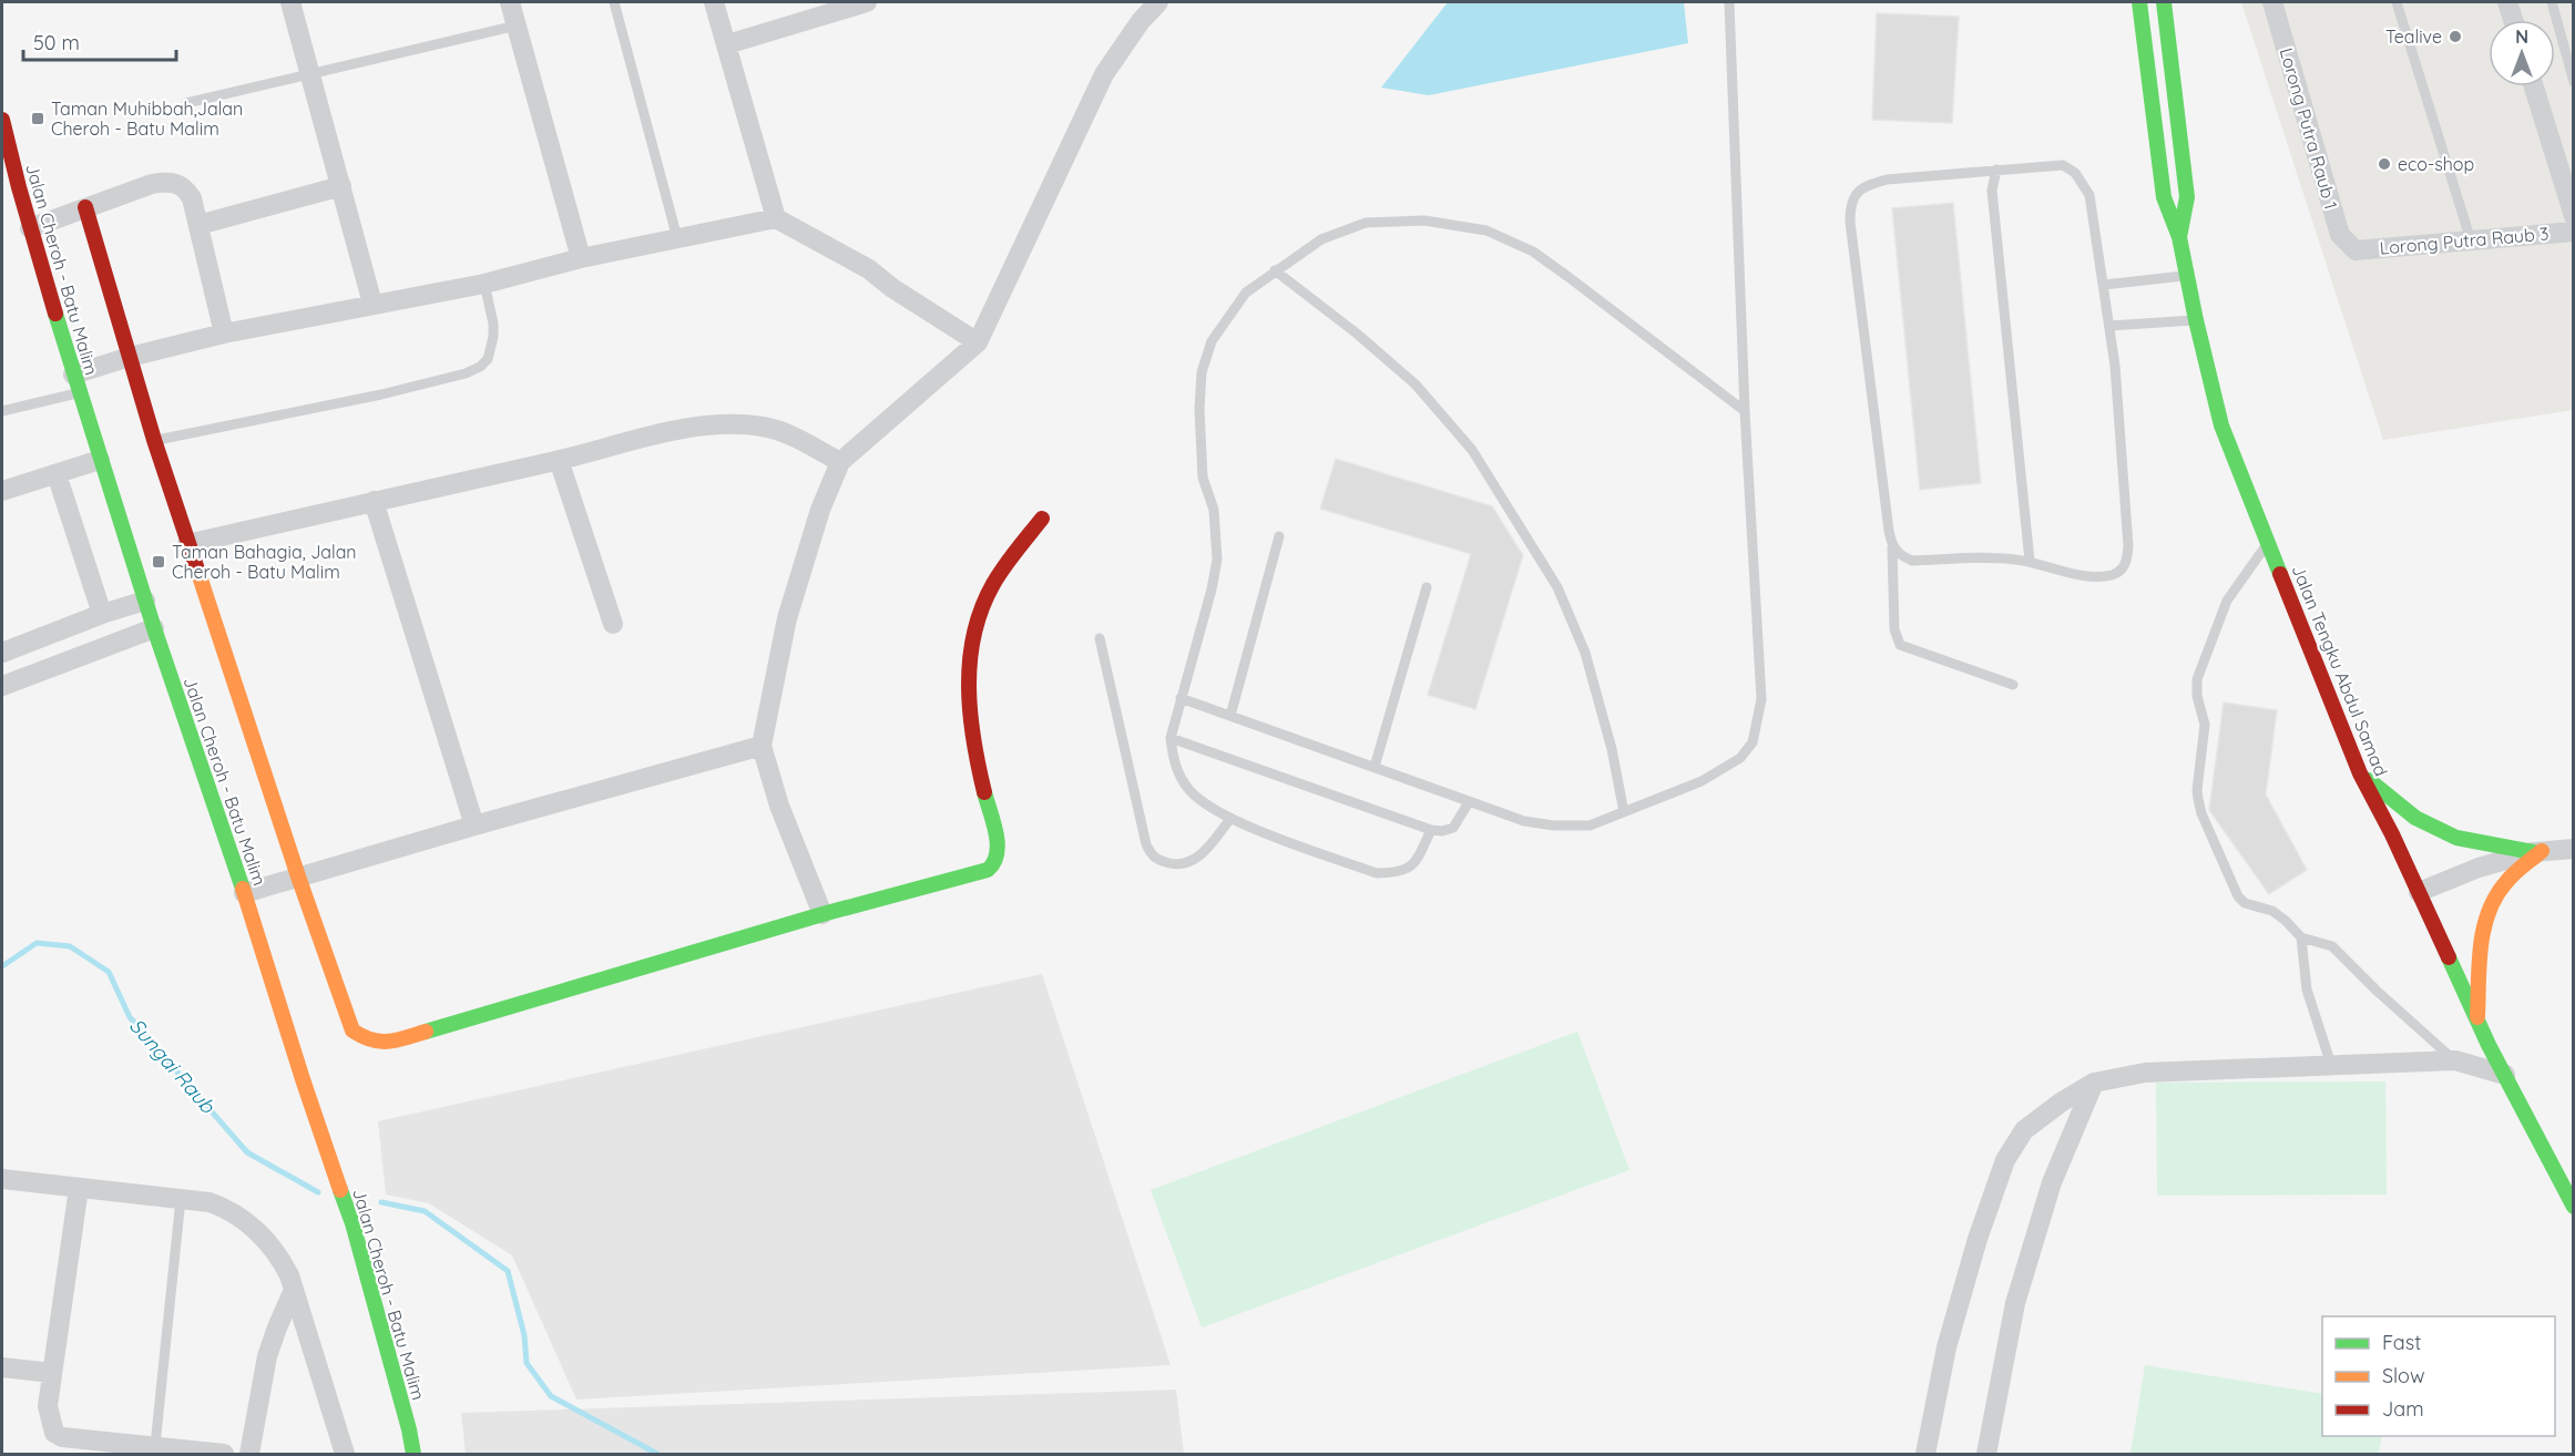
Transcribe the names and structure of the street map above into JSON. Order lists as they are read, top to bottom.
{
  "streets": {
    "street": [
      "Lorong Putra Raub 1",
      "Lorong Putra Raub 3",
      "Jalan Cheroh - Batu Malim",
      "Jalan Tengku Abdul Samad"
    ]
  },
  "crossings": [
    ["Lorong Putra Raub 1", "Lorong Putra Raub 3"]
  ],
  "water": ["Sungai Raub"],
  "places": {
    "other": ["Tealive", "eco-shop"],
    "transit": ["Taman Muhibbah,Jalan Cheroh - Batu Malim", "Taman Bahagia, Jalan Cheroh - Batu Malim"]
  },
  "legend": ["Fast", "Slow", "Jam"],
  "scale_bar": "50 m",
  "north": "top"
}
